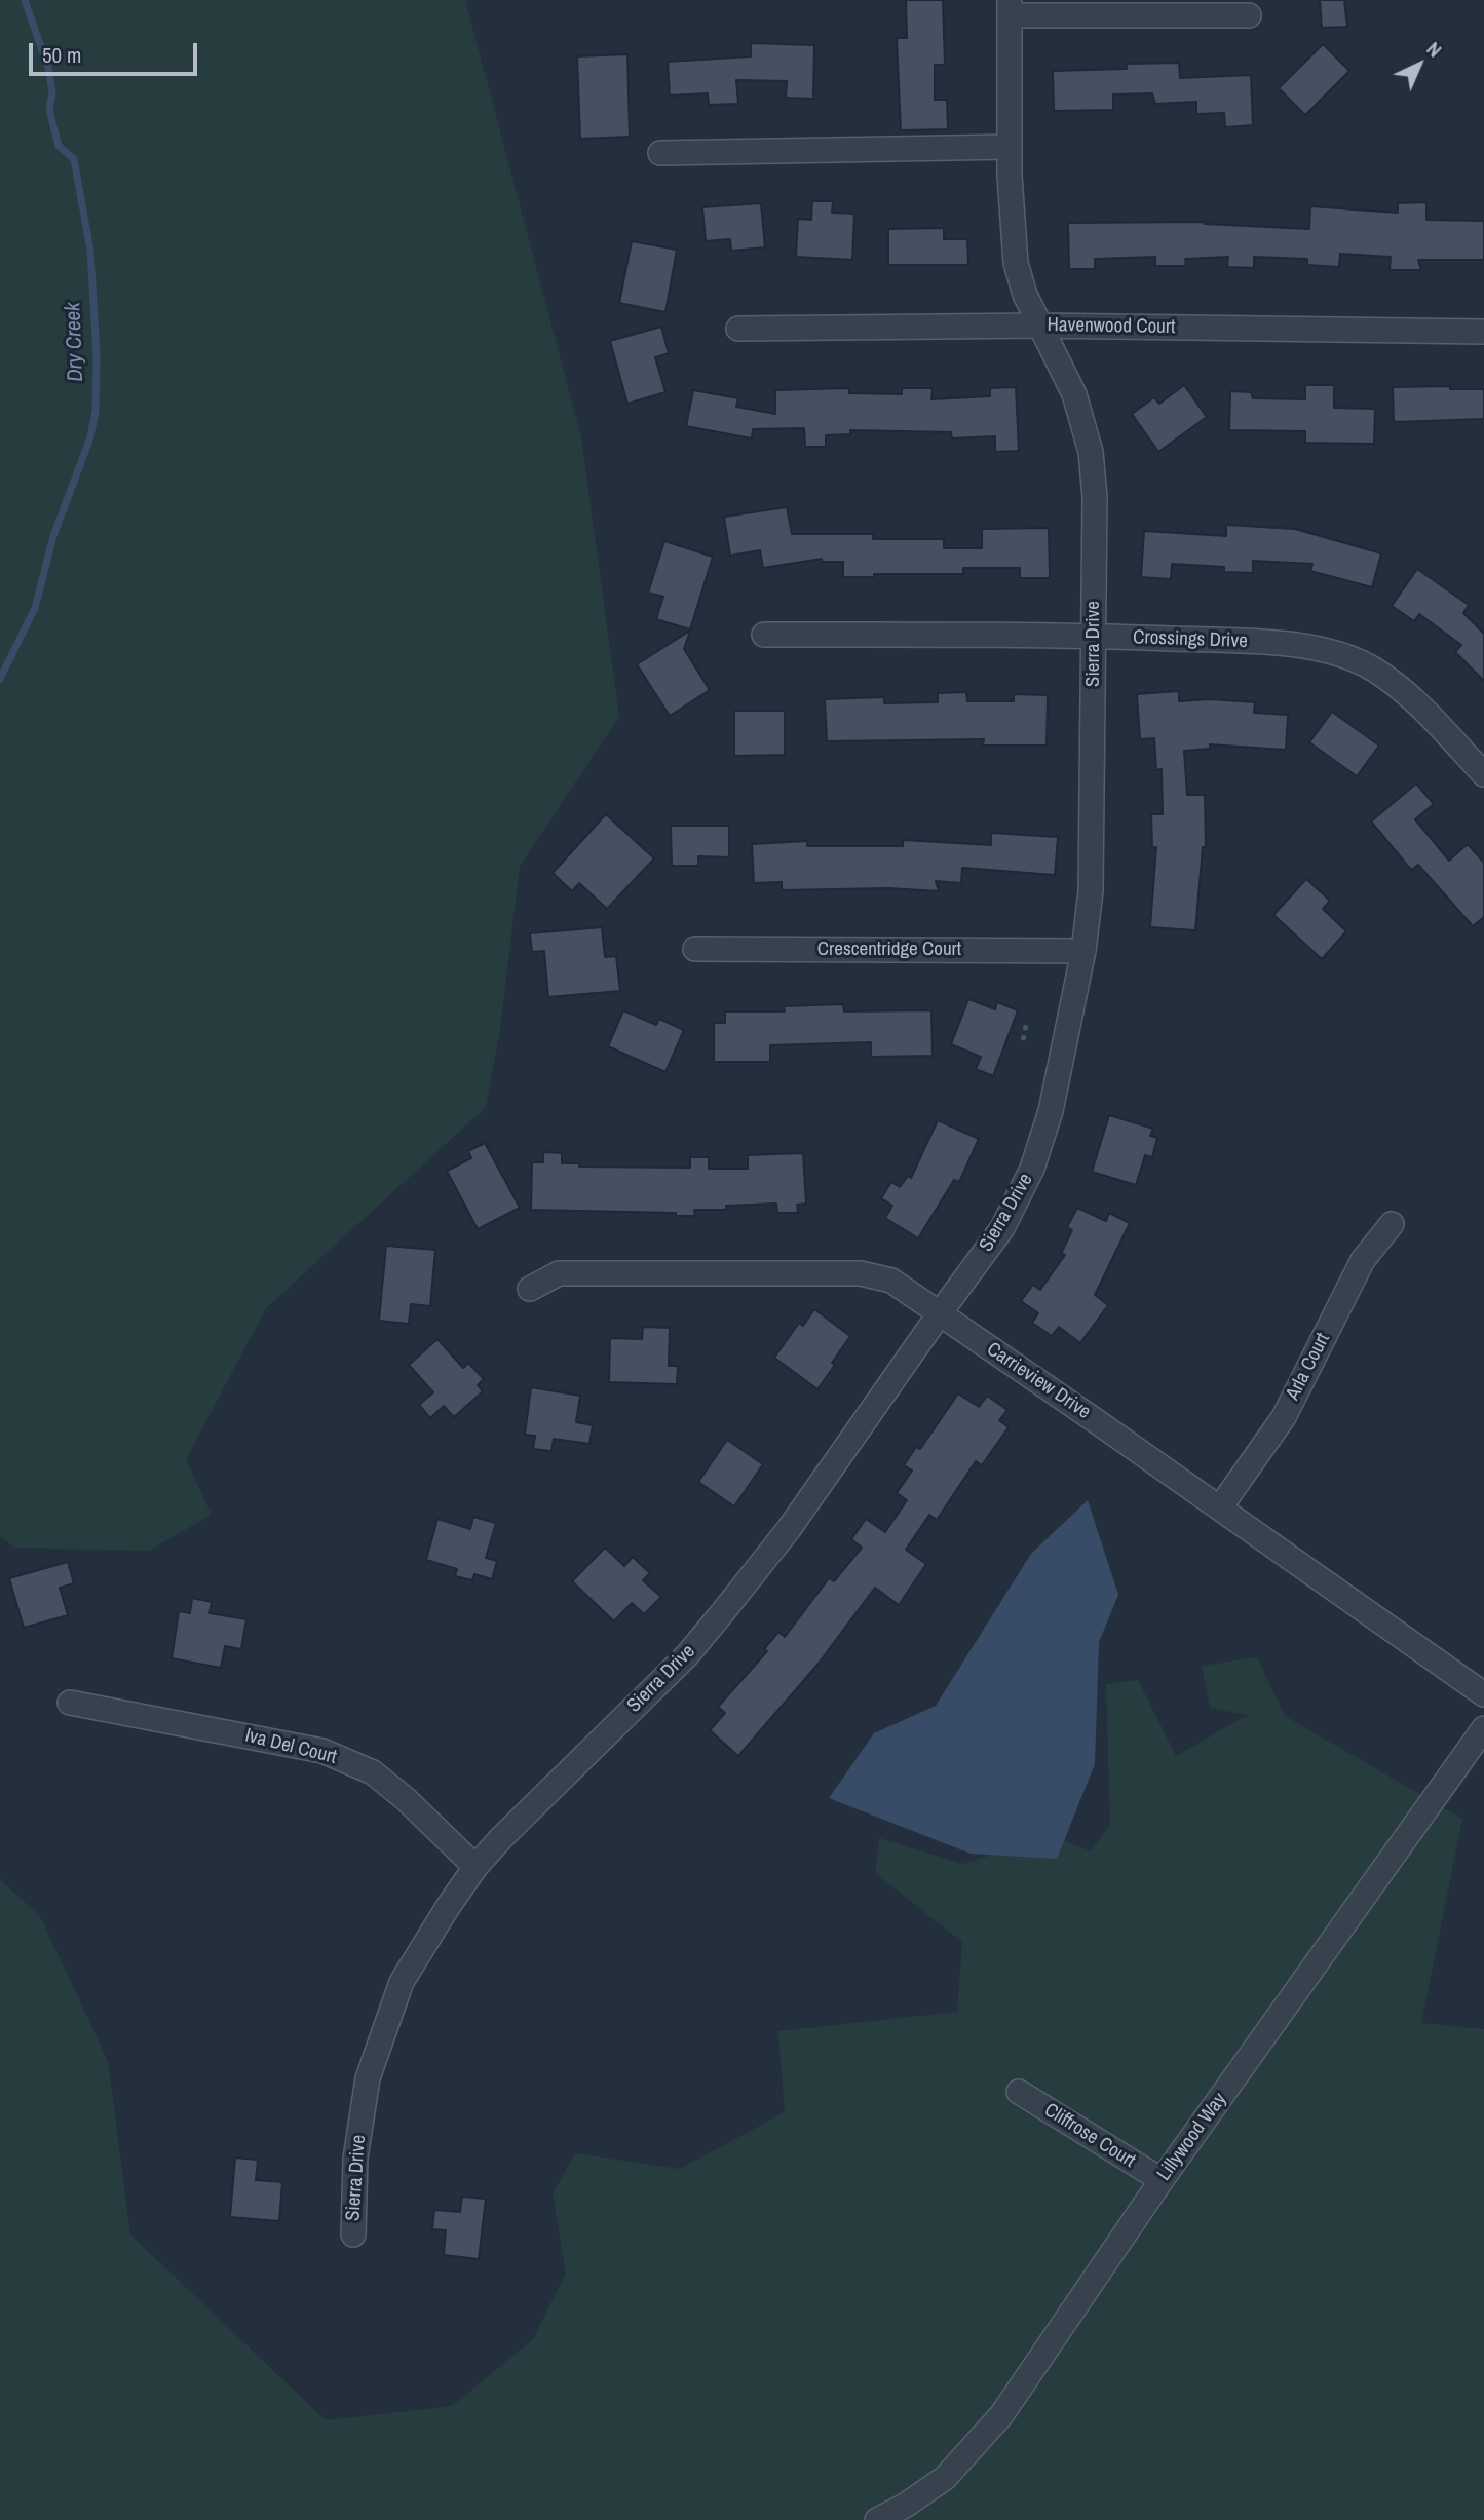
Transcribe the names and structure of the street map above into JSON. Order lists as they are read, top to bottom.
{
  "streets": {
    "street": [
      "Havenwood Court",
      "Crossings Drive",
      "Sierra Drive",
      "Crescentridge Court",
      "Arla Court",
      "Carrieview Drive",
      "Iva Del Court",
      "Cliffrose Court",
      "Lillywood Way"
    ]
  },
  "crossings": [
    ["Havenwood Court", "Sierra Drive"],
    ["Crossings Drive", "Sierra Drive"],
    ["Sierra Drive", "Crescentridge Court"],
    ["Sierra Drive", "Carrieview Drive"],
    ["Sierra Drive", "Iva Del Court"],
    ["Arla Court", "Carrieview Drive"],
    ["Cliffrose Court", "Lillywood Way"]
  ],
  "water": ["Dry Creek"],
  "scale_bar": "50 m",
  "north": "top right"
}
